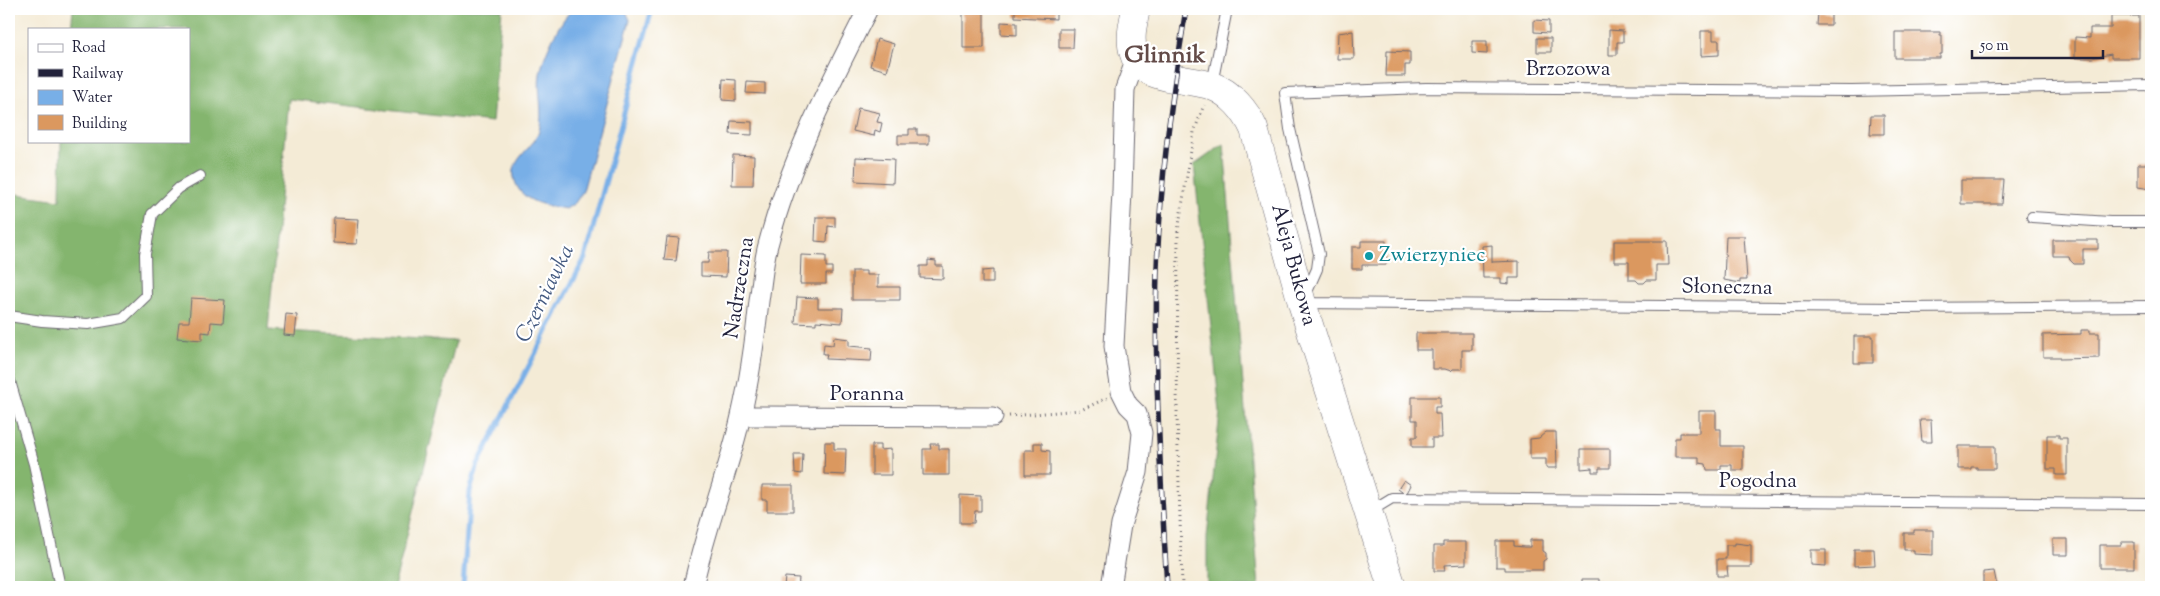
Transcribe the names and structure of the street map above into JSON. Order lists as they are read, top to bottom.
{
  "streets": {
    "street": ["Aleja Bukowa", "Nadrzeczna", "Poranna"],
    "lane": ["Brzozowa", "Słoneczna", "Pogodna"]
  },
  "crossings": [
    ["Brzozowa", "Aleja Bukowa"],
    ["Brzozowa", "Słoneczna"],
    ["Aleja Bukowa", "Słoneczna"],
    ["Aleja Bukowa", "Pogodna"],
    ["Nadrzeczna", "Poranna"]
  ],
  "districts": ["Glinnik"],
  "water": ["Czerniawka"],
  "places": ["Zwierzyniec"],
  "legend": [
    "Road",
    "Railway",
    "Water",
    "Building"
  ],
  "scale_bar": "50 m"
}
